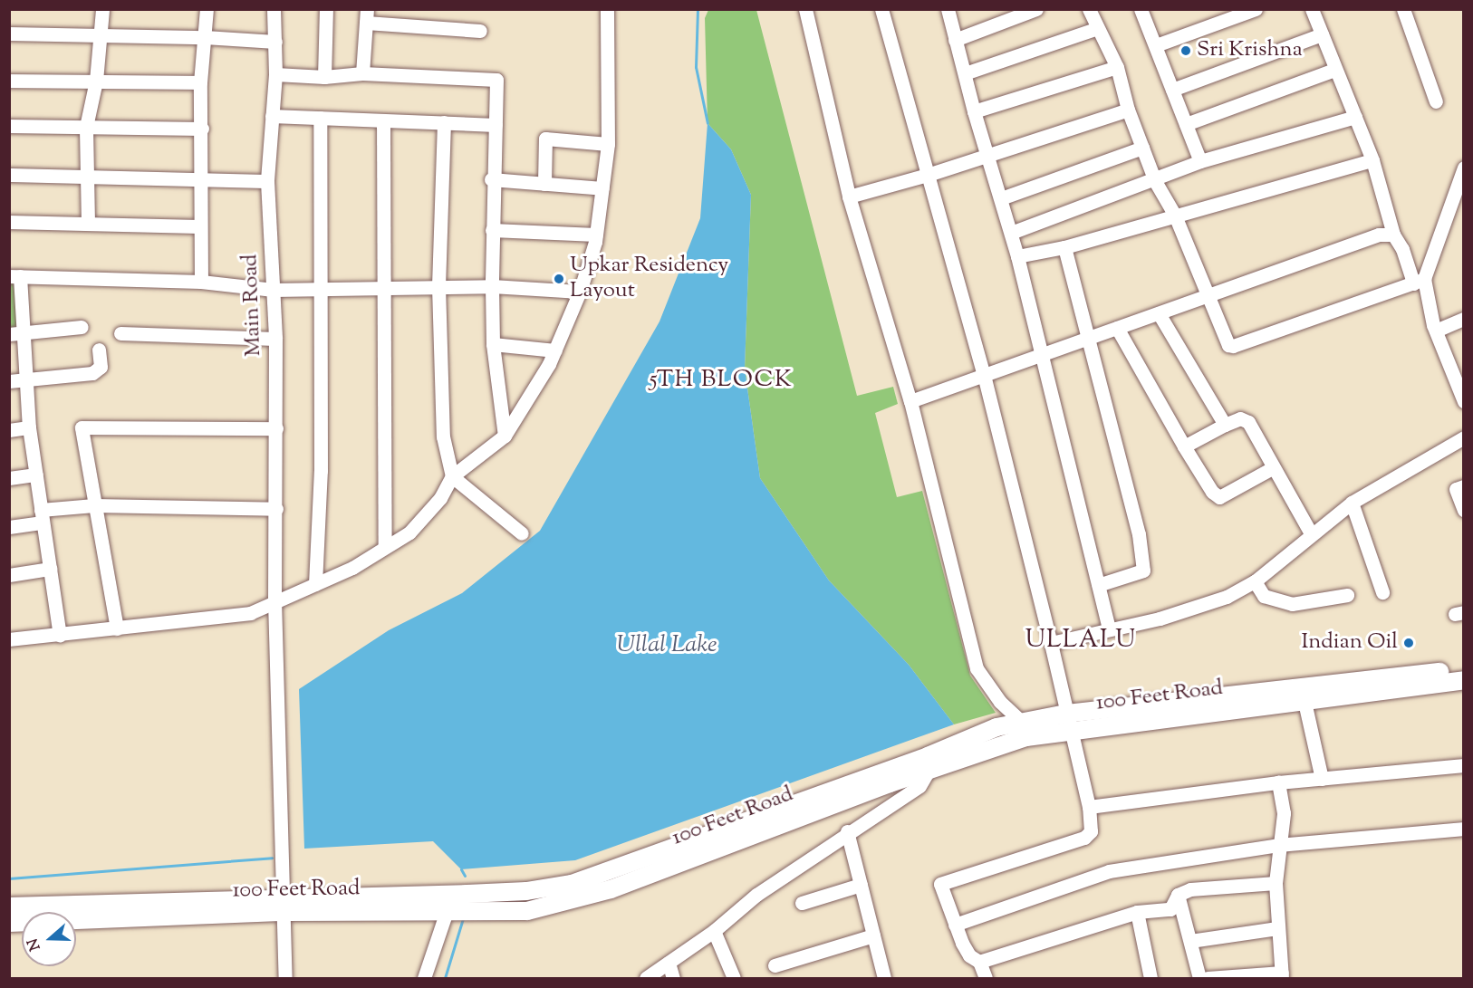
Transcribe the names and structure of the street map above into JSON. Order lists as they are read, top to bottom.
{
  "streets": {
    "main road": ["100 Feet Road"],
    "street": ["Main Road"]
  },
  "crossings": [
    ["Main Road", "100 Feet Road"]
  ],
  "districts": ["5TH BLOCK", "ULLALU"],
  "water": ["Ullal Lake"],
  "places": ["Sri Krishna", "Upkar Residency Layout", "Indian Oil"],
  "north": "left"
}
